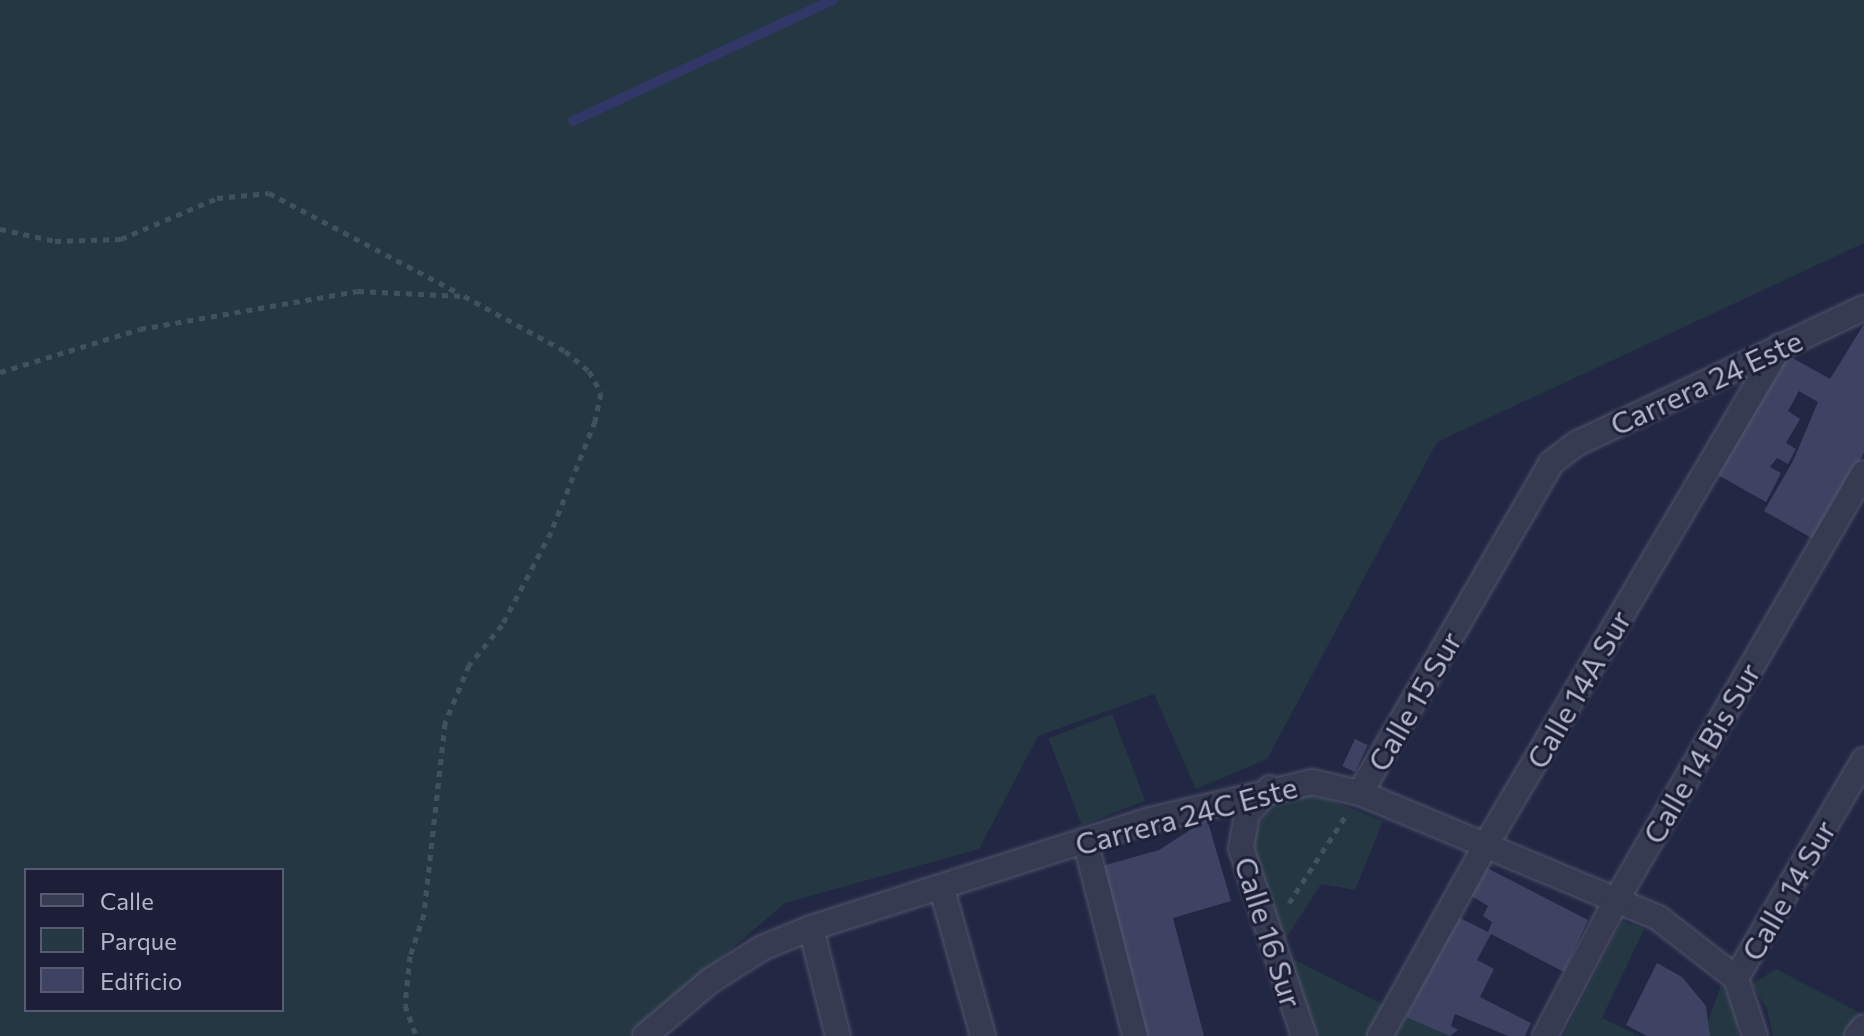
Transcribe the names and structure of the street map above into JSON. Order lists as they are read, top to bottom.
{
  "streets": {
    "street": [
      "Carrera 24 Este",
      "Calle 14A Sur",
      "Calle 15 Sur",
      "Calle 14 Bis Sur",
      "Carrera 24C Este",
      "Calle 14 Sur",
      "Calle 16 Sur"
    ]
  },
  "crossings": [
    ["Carrera 24 Este", "Calle 14A Sur"],
    ["Carrera 24 Este", "Calle 15 Sur"],
    ["Calle 14A Sur", "Carrera 24C Este"],
    ["Calle 15 Sur", "Carrera 24C Este"],
    ["Calle 15 Sur", "Calle 16 Sur"],
    ["Calle 14 Bis Sur", "Carrera 24C Este"],
    ["Carrera 24C Este", "Calle 14 Sur"],
    ["Carrera 24C Este", "Calle 16 Sur"]
  ],
  "legend": ["Calle", "Parque", "Edificio"]
}
